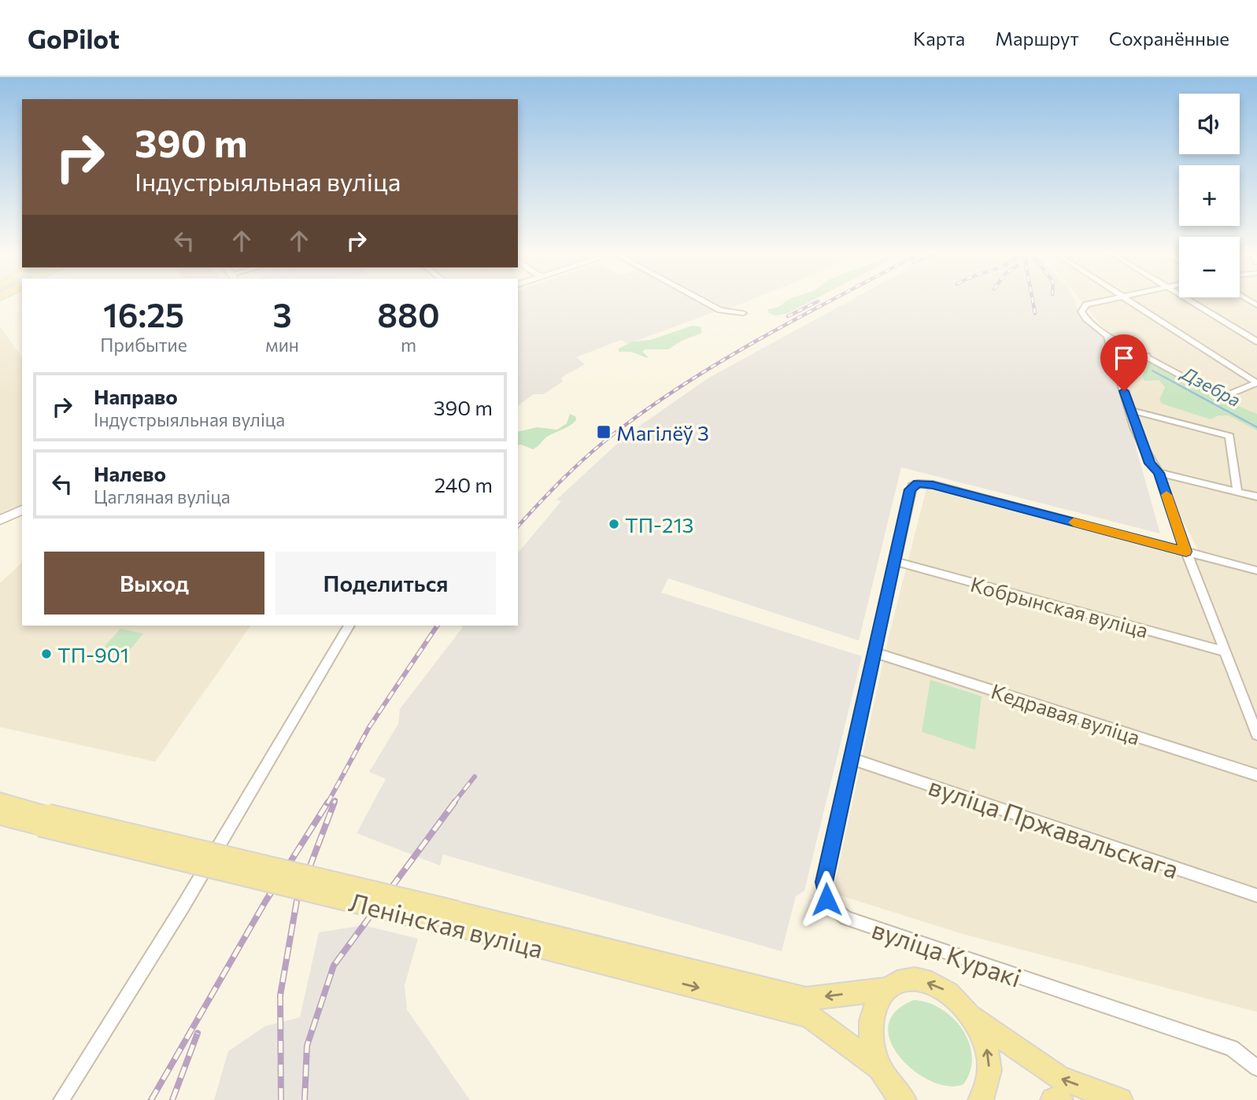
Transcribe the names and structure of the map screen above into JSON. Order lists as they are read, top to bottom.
{
  "streets": {
    "main road": ["Ленінская вуліца"],
    "street": [
      "Кобрынская вуліца",
      "Кедравая вуліца",
      "вуліца Пржавальскага",
      "вуліца Куракі"
    ]
  },
  "crossings": [
    ["Кобрынская вуліца", "вуліца Куракі"],
    ["Кедравая вуліца", "вуліца Куракі"],
    ["вуліца Пржавальскага", "вуліца Куракі"]
  ],
  "water": ["Дзебра"],
  "places": {
    "transit": ["Магілёў 3"],
    "other": ["ТП-213", "ТП-901"]
  },
  "page": {
    "header": "GoPilot",
    "nav": ["Карта", "Маршрут", "Сохранённые"],
    "map_buttons": ["+", "−"],
    "turn": ["390 m", "Індустрыяльная вуліца"],
    "eta": [
      "16:25",
      "Прибытие",
      "3",
      "мин",
      "880",
      "m"
    ],
    "list": [
      {
        "name": "Направо",
        "note": "Індустрыяльная вуліца",
        "value": "390 m"
      },
      {
        "name": "Налево",
        "note": "Цагляная вуліца",
        "value": "240 m"
      }
    ],
    "buttons": ["Выход", "Поделиться"]
  }
}
